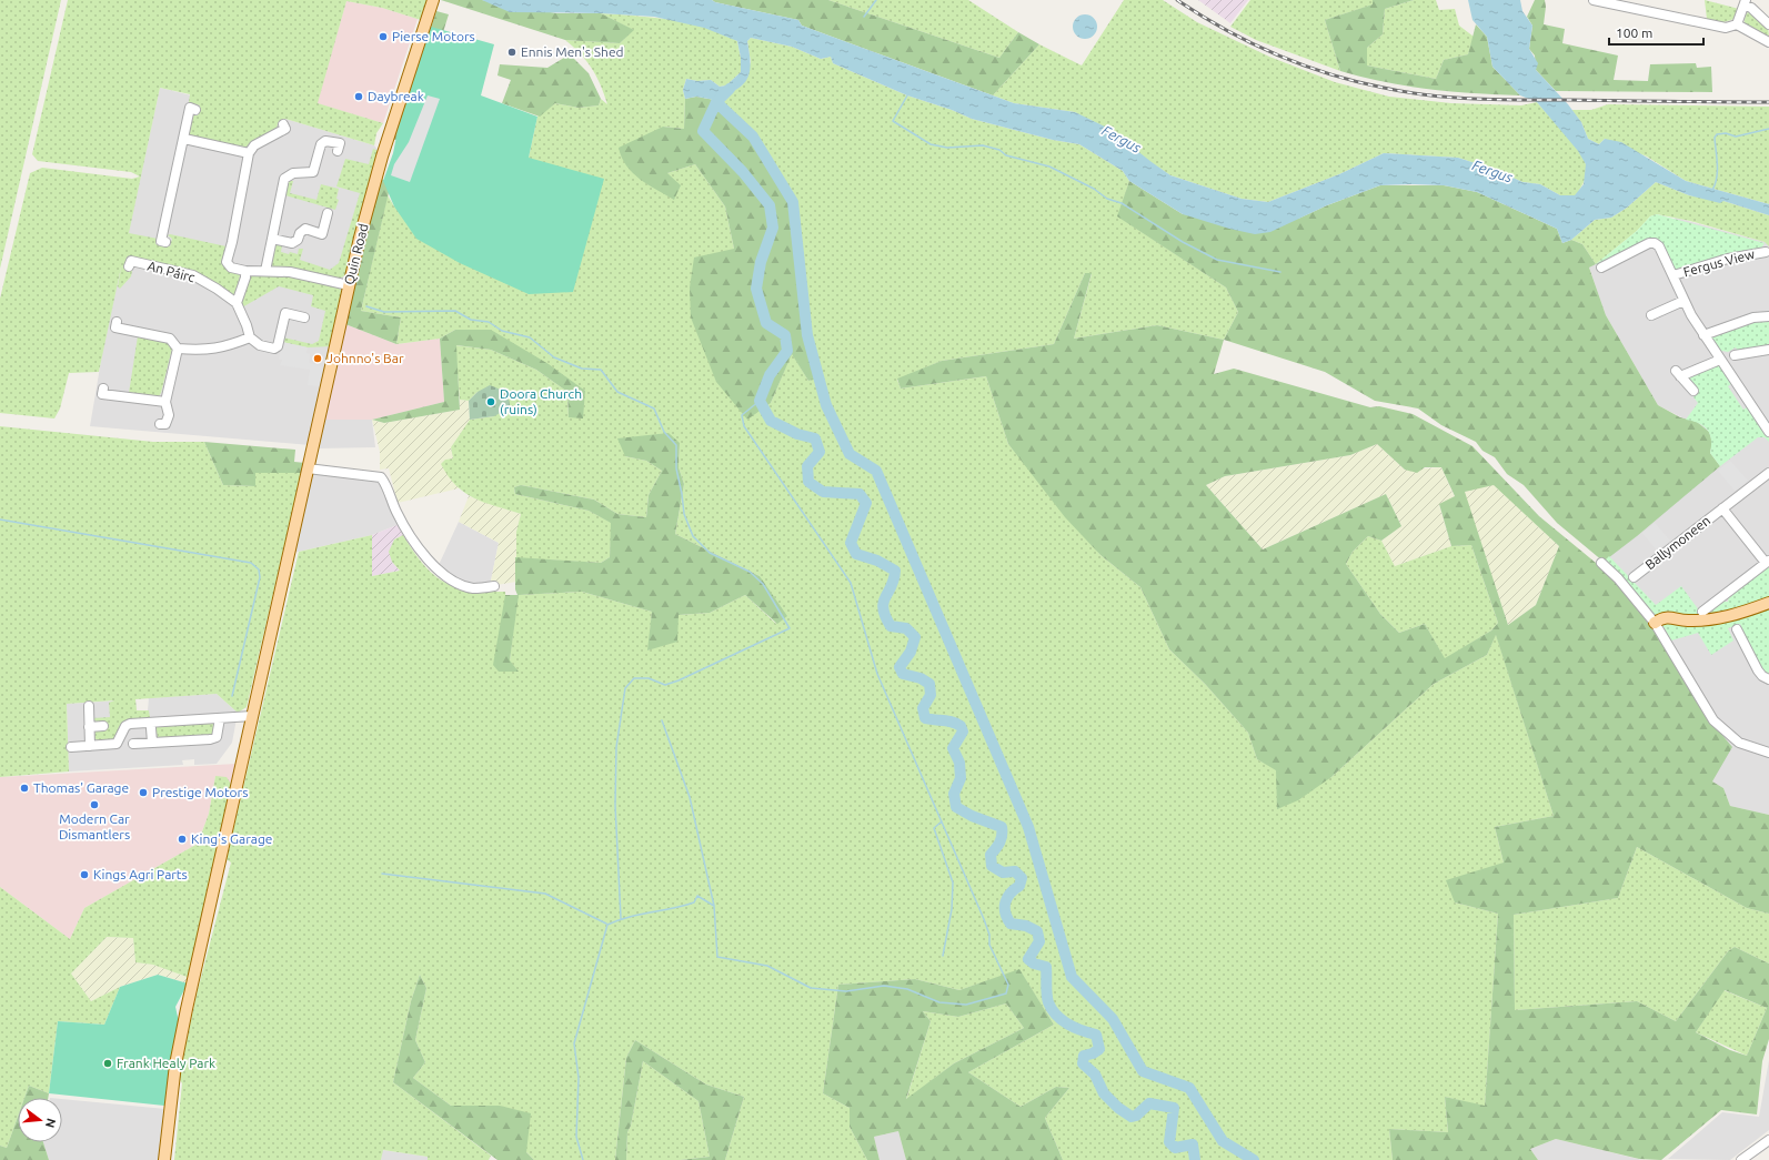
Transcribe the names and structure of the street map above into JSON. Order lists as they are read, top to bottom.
{
  "streets": {
    "main road": ["Quin Road"],
    "street": ["Fergus View", "An Páirc", "Ballymoneen"]
  },
  "water": ["Fergus"],
  "places": [
    "Pierse Motors",
    "Ennis Men's Shed",
    "Daybreak",
    "Johnno's Bar",
    "Doora Church (ruins)",
    "Thomas' Garage",
    "Prestige Motors",
    "Modern Car Dismantlers",
    "King's Garage",
    "Kings Agri Parts",
    "Frank Healy Park"
  ],
  "scale_bar": "100 m",
  "north": "right"
}
